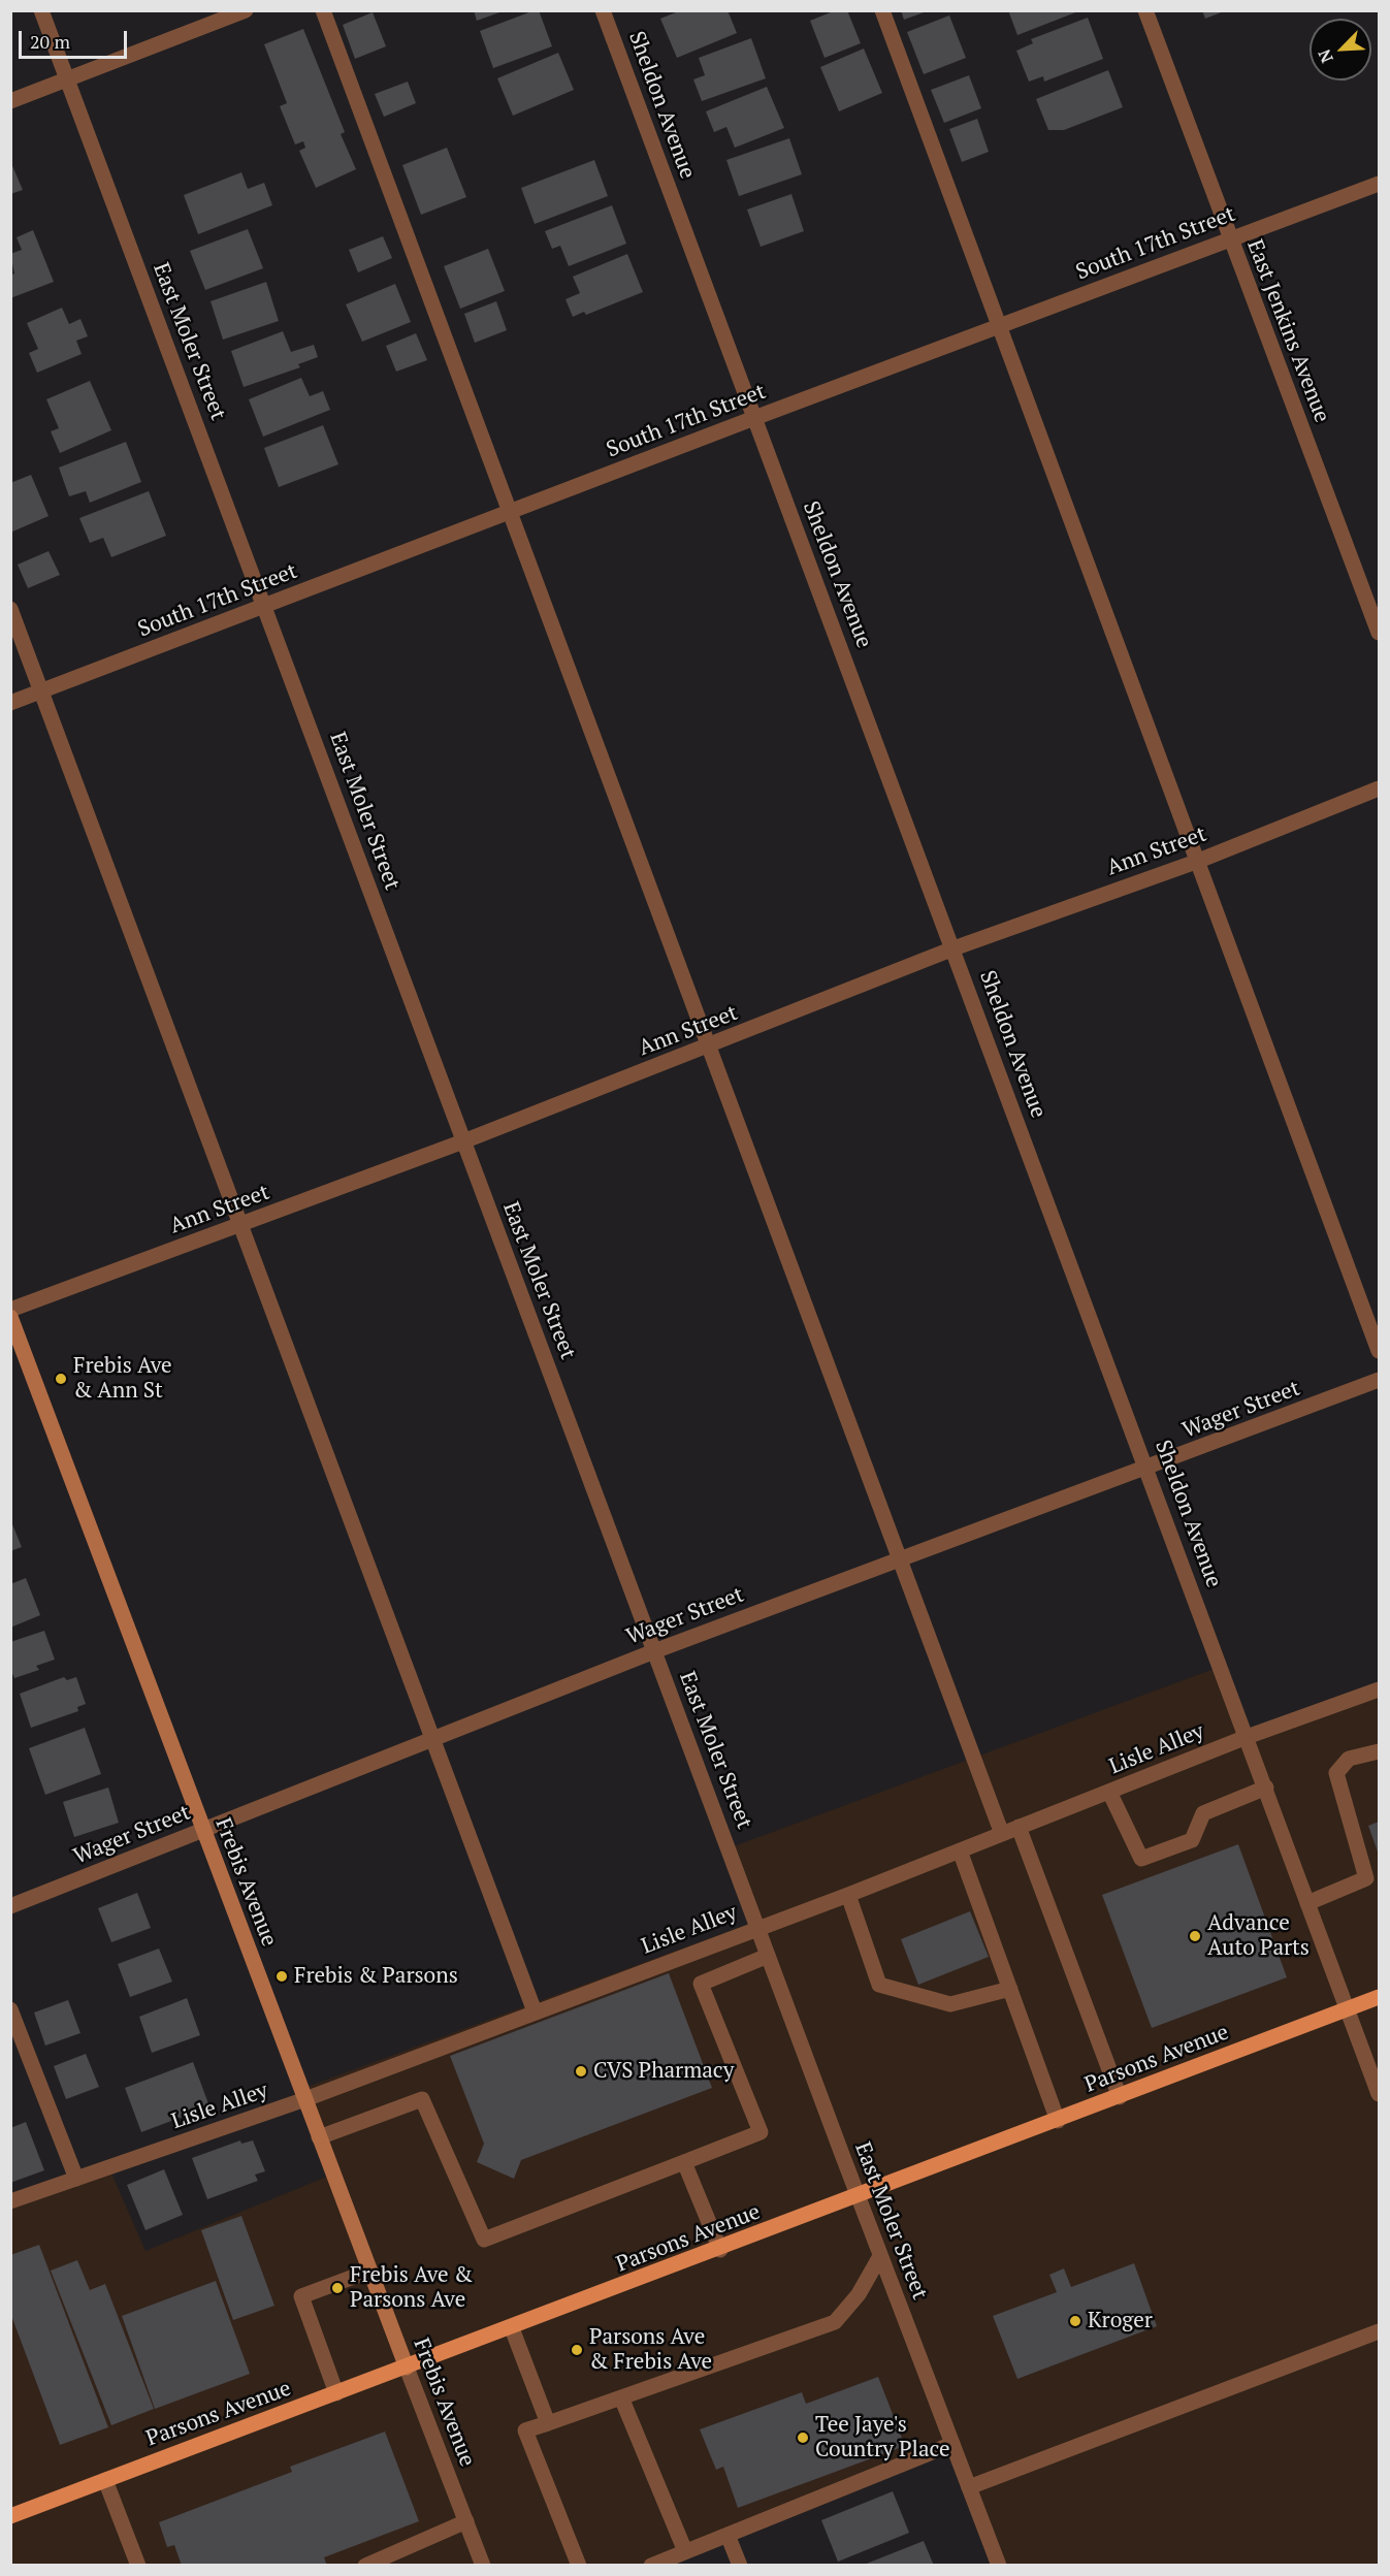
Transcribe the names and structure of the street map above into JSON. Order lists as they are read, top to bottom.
{
  "streets": {
    "main road": ["Frebis Avenue", "Parsons Avenue"],
    "street": [
      "Sheldon Avenue",
      "South 17th Street",
      "East Jenkins Avenue",
      "East Moler Street",
      "Ann Street",
      "Wager Street",
      "Lisle Alley"
    ]
  },
  "crossings": [
    ["Sheldon Avenue", "South 17th Street"],
    ["Sheldon Avenue", "Ann Street"],
    ["Sheldon Avenue", "Wager Street"],
    ["Sheldon Avenue", "Lisle Alley"],
    ["Sheldon Avenue", "Parsons Avenue"],
    ["South 17th Street", "East Jenkins Avenue"],
    ["South 17th Street", "East Moler Street"],
    ["East Moler Street", "Ann Street"],
    ["East Moler Street", "Wager Street"],
    ["East Moler Street", "Lisle Alley"],
    ["East Moler Street", "Parsons Avenue"],
    ["Wager Street", "Frebis Avenue"],
    ["Lisle Alley", "Frebis Avenue"],
    ["Frebis Avenue", "Parsons Avenue"]
  ],
  "places": [
    "Frebis Ave & Ann St",
    "Advance Auto Parts",
    "Frebis & Parsons",
    "CVS Pharmacy",
    "Frebis Ave & Parsons Ave",
    "Kroger",
    "Parsons Ave & Frebis Ave",
    "Tee Jaye's Country Place"
  ],
  "scale_bar": "20 m",
  "north": "bottom left"
}
